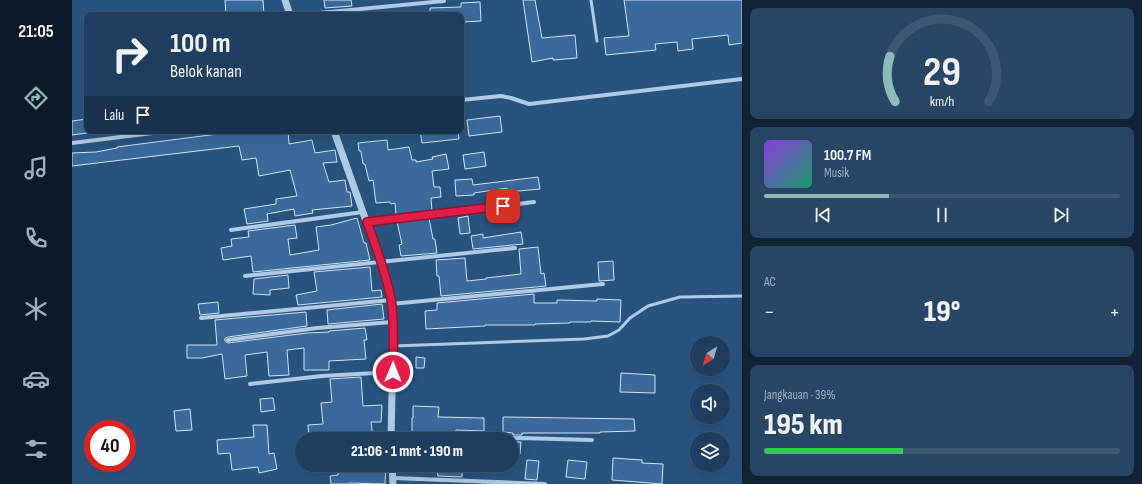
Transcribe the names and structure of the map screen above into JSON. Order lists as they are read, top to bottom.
{
  "north": "bottom left",
  "page": {
    "tabs": "21:05",
    "turn": ["100 m", "Belok kanan"],
    "then": "Lalu",
    "song": ["100.7 FM", "Musik"],
    "tile": [
      "AC",
      ["Jangkauan · 39%", "195 km"]
    ],
    "heat": ["−", "19°", "+"],
    "limit": "40",
    "trip": "21:06 · 1 mnt · 190 m",
    "gauge": ["29", "km/h"]
  }
}
